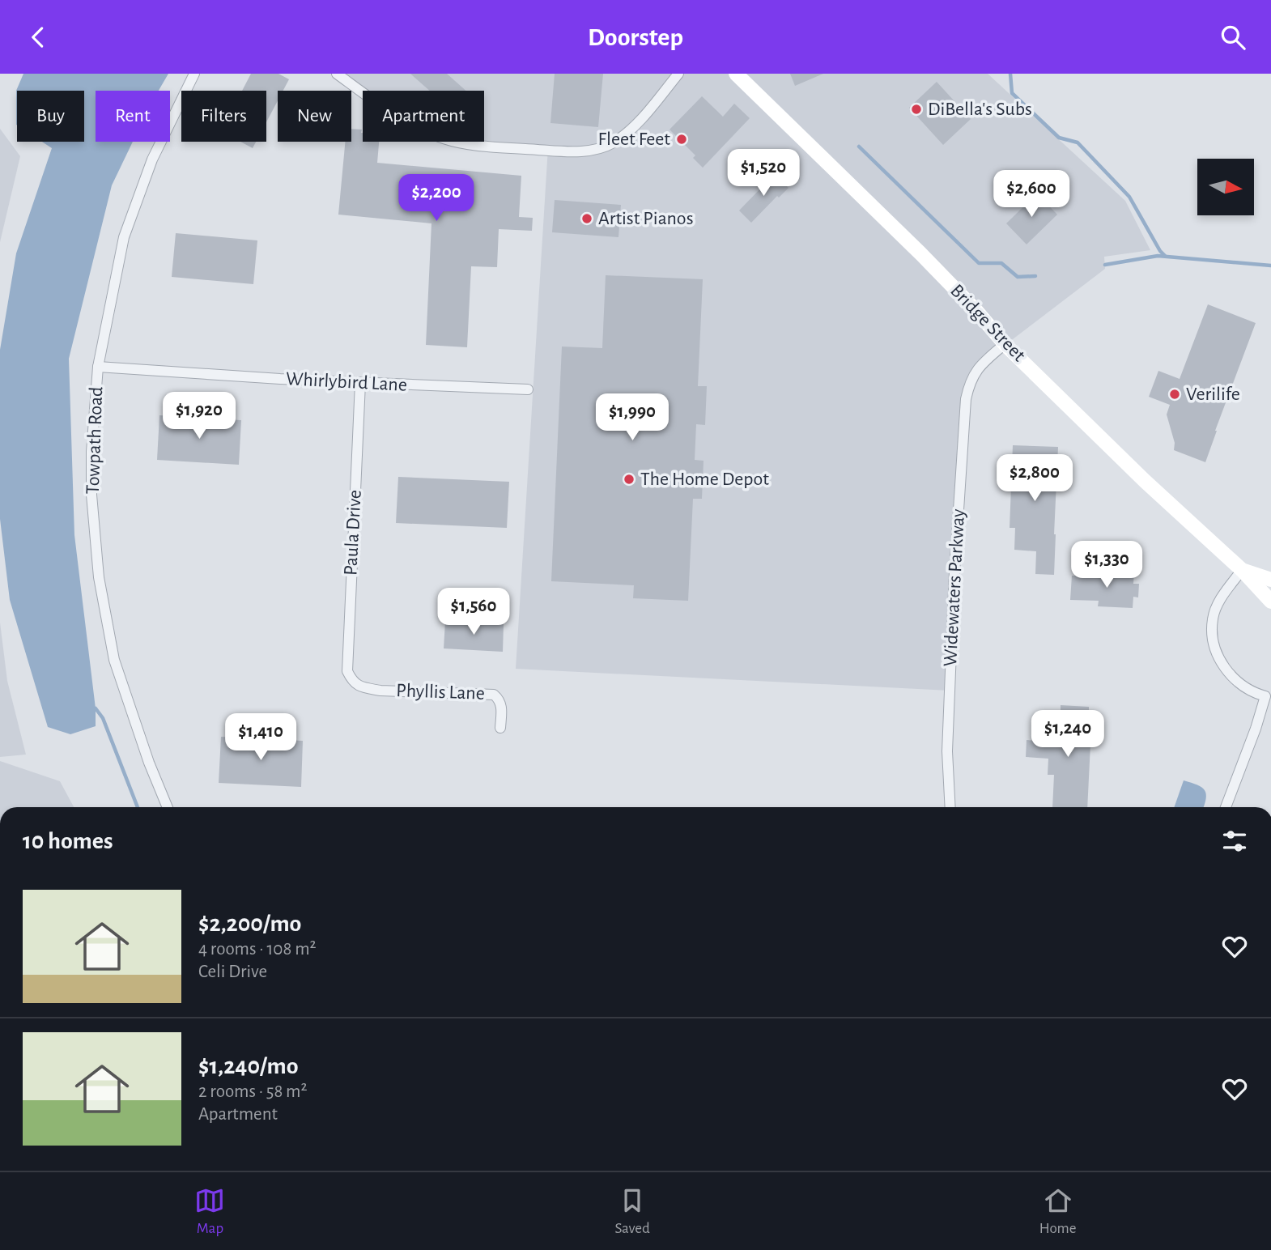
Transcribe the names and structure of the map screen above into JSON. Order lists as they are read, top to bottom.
{
  "streets": {
    "main road": ["Bridge Street"],
    "street": [
      "Whirlybird Lane",
      "Towpath Road",
      "Paula Drive",
      "Widewaters Parkway",
      "Phyllis Lane"
    ]
  },
  "crossings": [
    ["Bridge Street", "Widewaters Parkway"],
    ["Whirlybird Lane", "Towpath Road"],
    ["Whirlybird Lane", "Paula Drive"],
    ["Paula Drive", "Phyllis Lane"]
  ],
  "places": [
    "DiBella's Subs",
    "Fleet Feet",
    "Artist Pianos",
    "Verilife",
    "The Home Depot"
  ],
  "north": "right",
  "page": {
    "header": "Doorstep",
    "chip": [
      "Buy",
      "Rent",
      "Filters",
      "New",
      "Apartment"
    ],
    "price": [
      "$1,520",
      "$2,600",
      "$2,200",
      "$1,920",
      "$1,990",
      "$2,800",
      "$1,330",
      "$1,560",
      "$1,240",
      "$1,410"
    ],
    "heading": "10 homes",
    "list": [
      {
        "name": "$2,200/mo",
        "note": "4 rooms · 108 m² · Celi Drive"
      },
      {
        "name": "$1,240/mo",
        "note": "2 rooms · 58 m² · Apartment"
      }
    ],
    "tabs": ["Map", "Saved", "Home"]
  }
}
